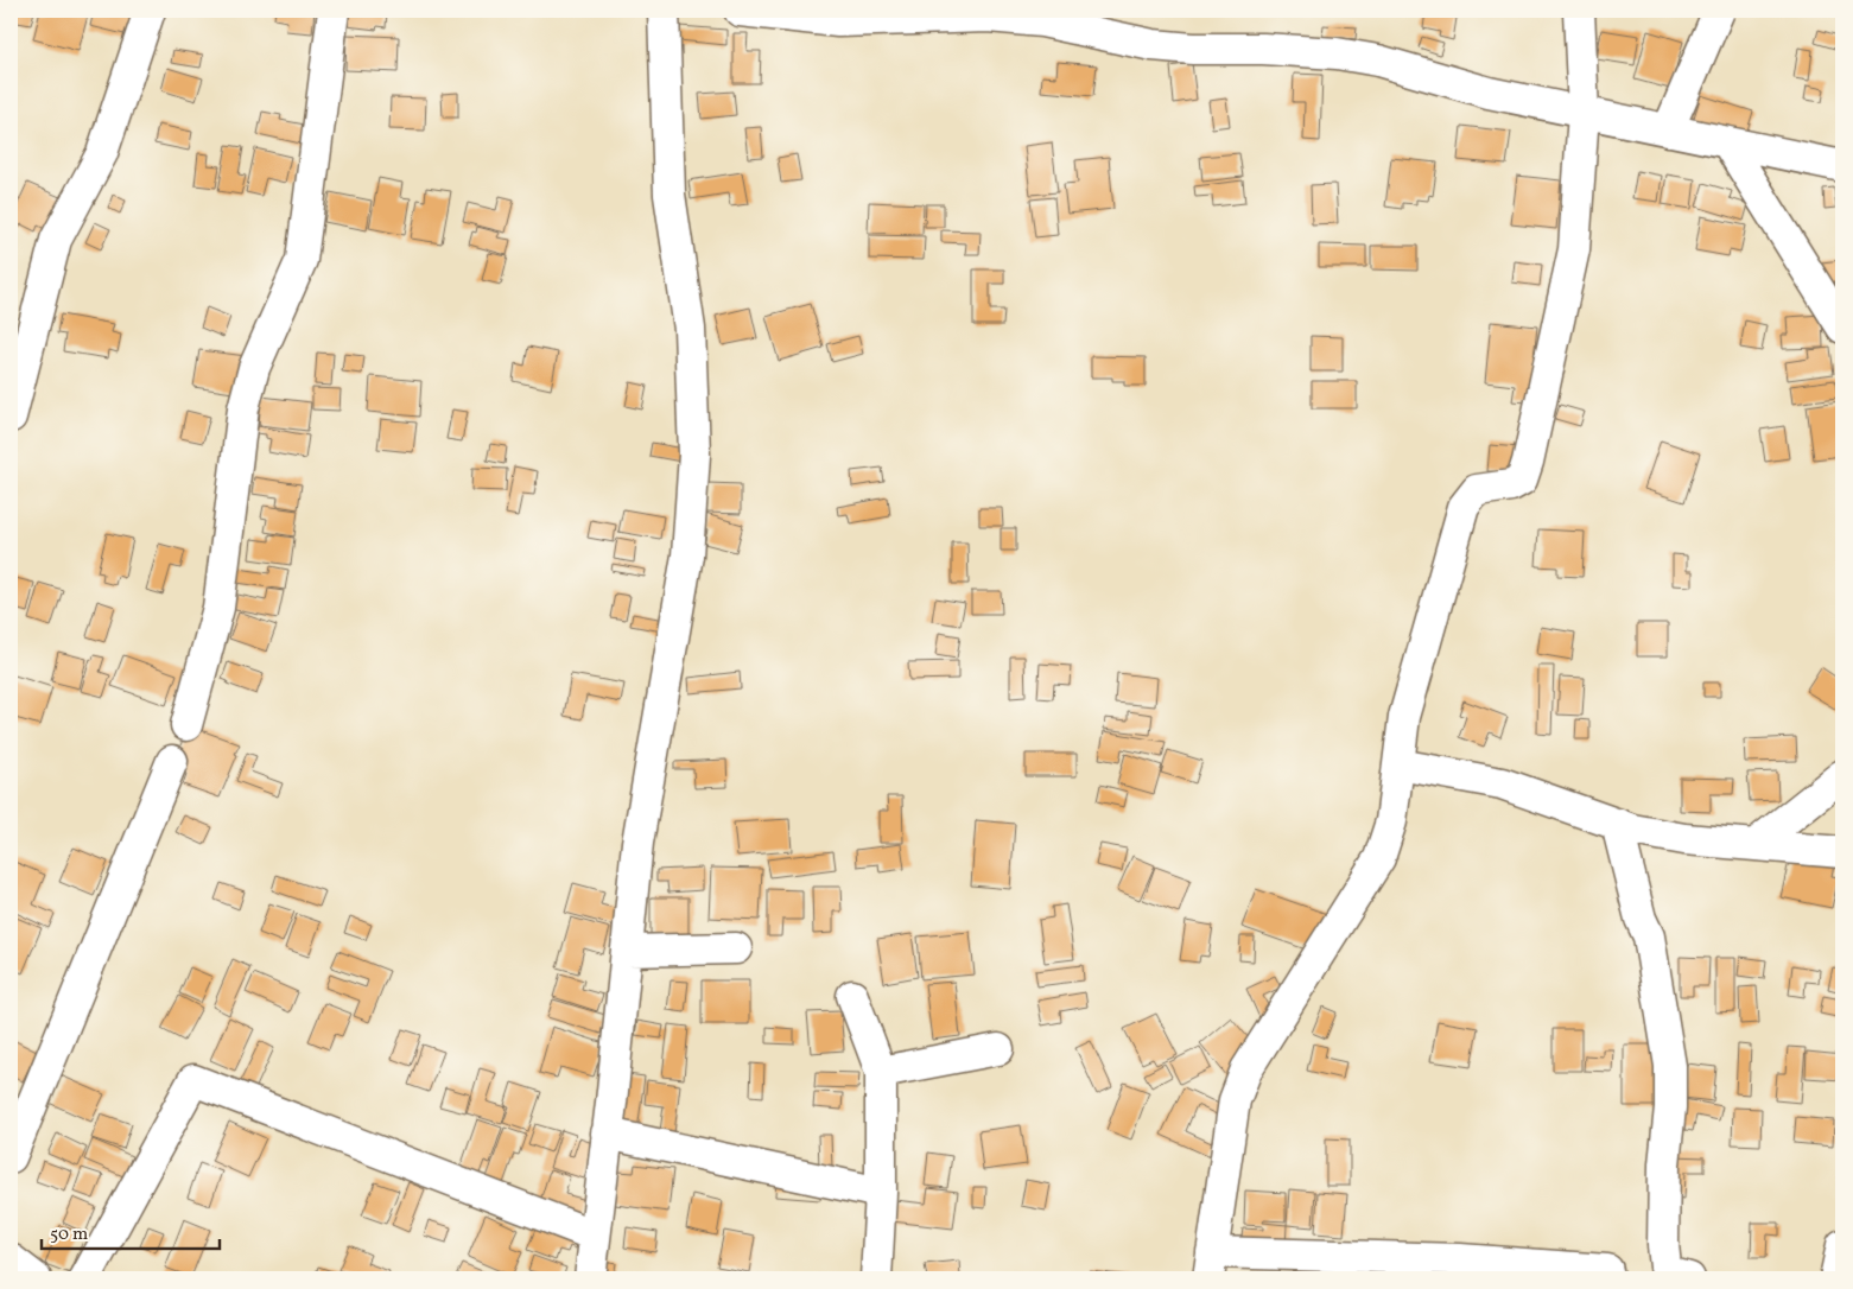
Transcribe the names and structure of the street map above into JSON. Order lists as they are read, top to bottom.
{
  "scale_bar": "50 m"
}
